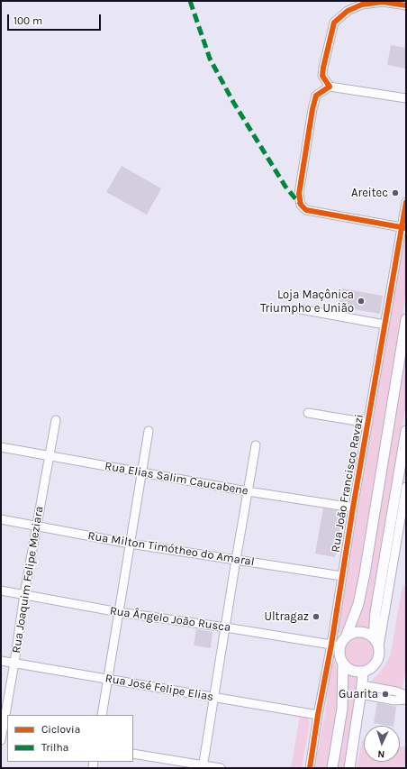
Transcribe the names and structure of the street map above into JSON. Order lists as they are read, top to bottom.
{
  "streets": {
    "street": [
      "Rua Elias Salim Caucabene",
      "Rua João Francisco Ravazi",
      "Rua Milton Timótheo do Amaral",
      "Rua Joaquim Felipe Meziara",
      "Rua Ângelo João Rusca",
      "Rua José Felipe Elias"
    ]
  },
  "crossings": [
    ["Rua Elias Salim Caucabene", "Rua João Francisco Ravazi"],
    ["Rua Elias Salim Caucabene", "Rua Joaquim Felipe Meziara"],
    ["Rua João Francisco Ravazi", "Rua Milton Timótheo do Amaral"],
    ["Rua João Francisco Ravazi", "Rua Ângelo João Rusca"],
    ["Rua João Francisco Ravazi", "Rua José Felipe Elias"],
    ["Rua Milton Timótheo do Amaral", "Rua Joaquim Felipe Meziara"],
    ["Rua Joaquim Felipe Meziara", "Rua Ângelo João Rusca"],
    ["Rua Joaquim Felipe Meziara", "Rua José Felipe Elias"]
  ],
  "places": [
    "Areitec",
    "Loja Maçônica Triumpho e União",
    "Ultragaz",
    "Guarita"
  ],
  "legend": ["Ciclovia", "Trilha"],
  "scale_bar": "100 m",
  "north": "bottom"
}
